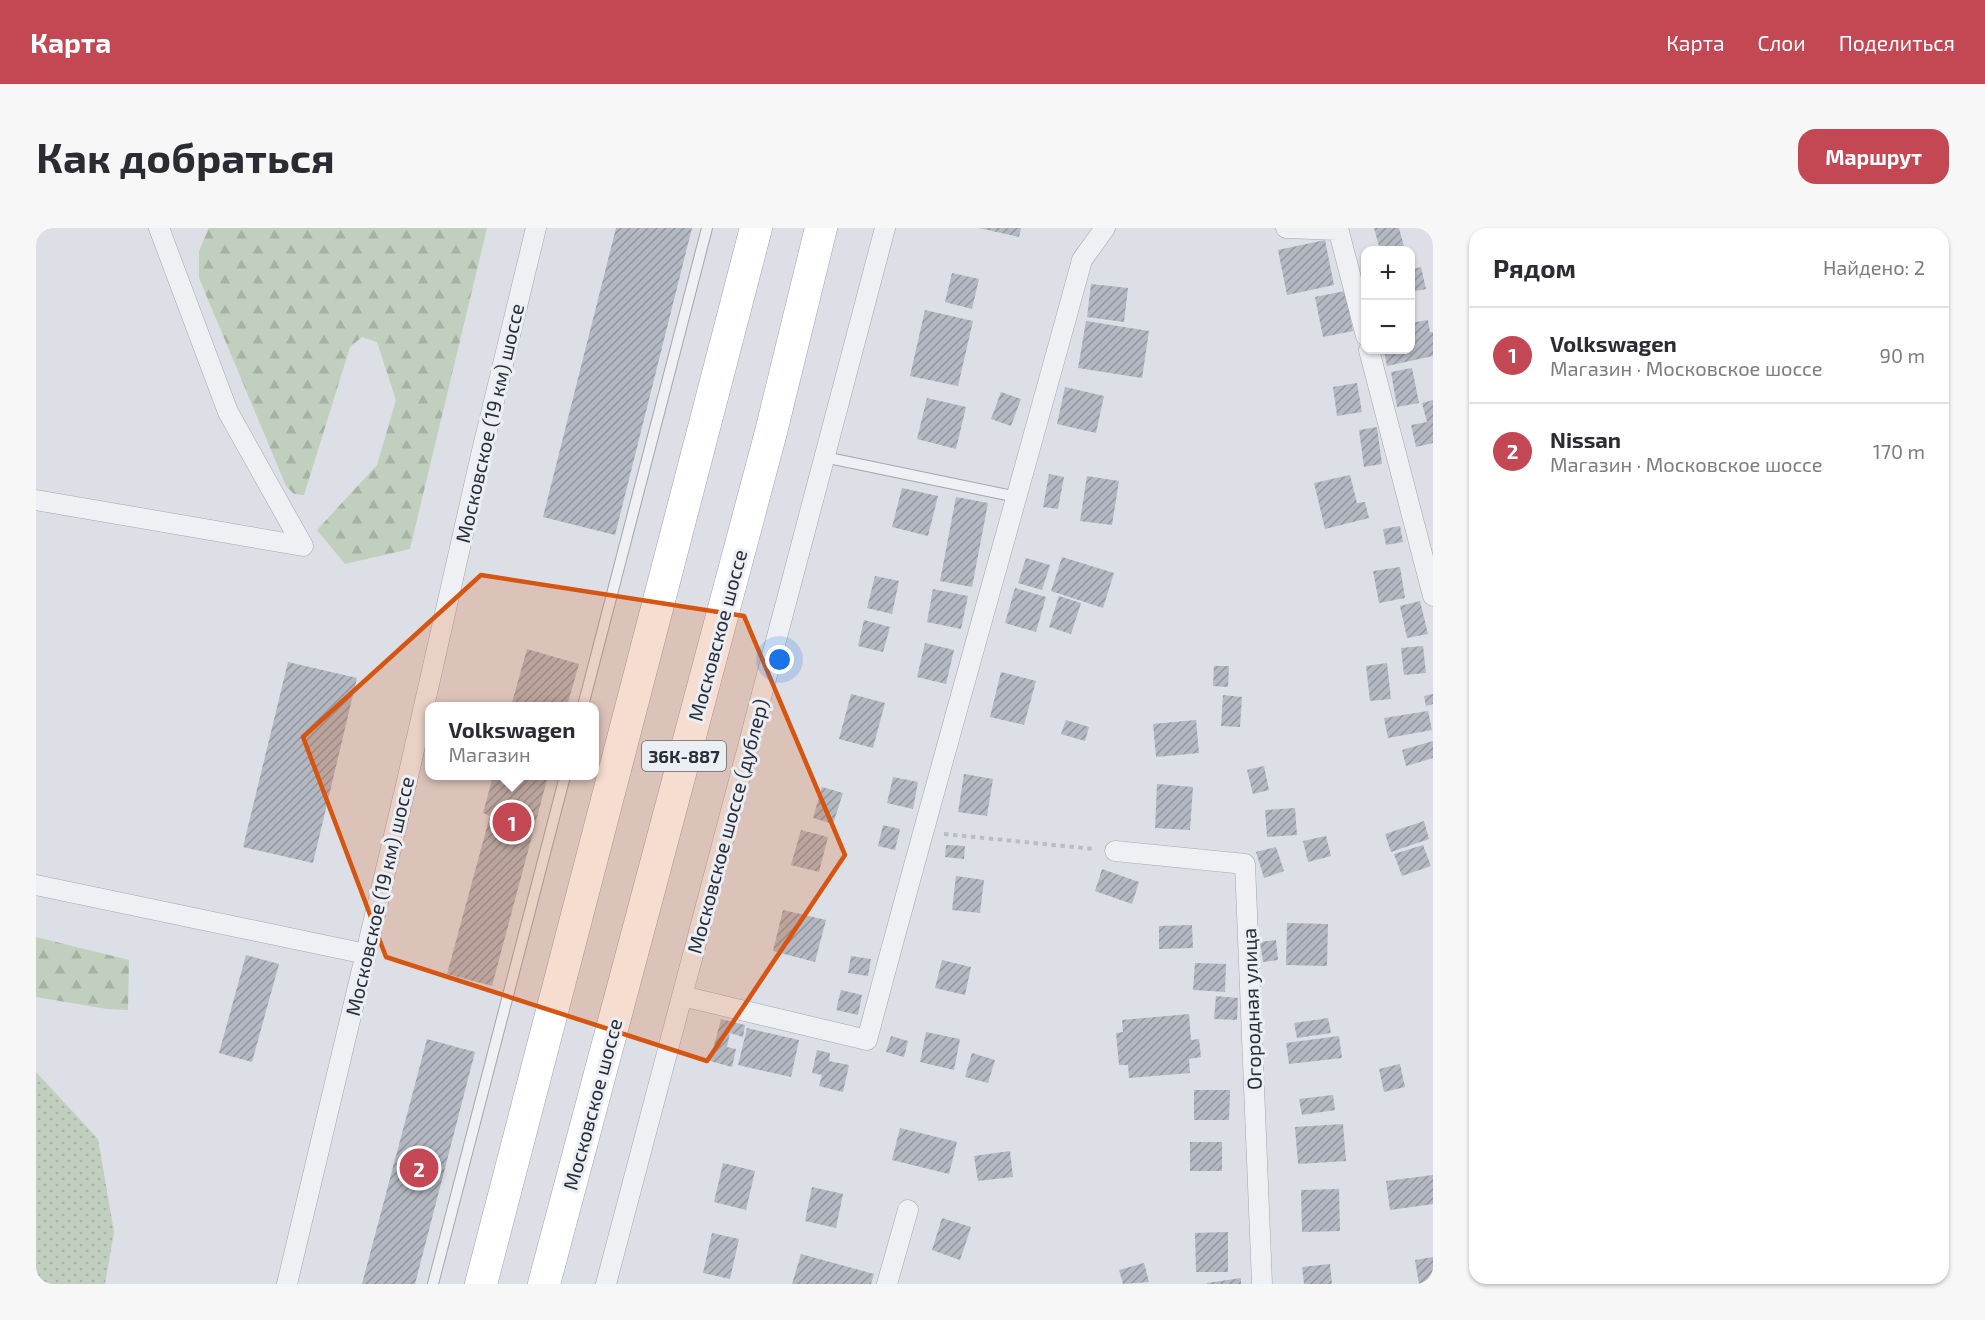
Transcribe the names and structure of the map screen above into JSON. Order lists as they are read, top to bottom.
{
  "streets": {
    "main road": ["Московское шоссе", "36К-887"],
    "street": ["Московское (19 км) шоссе", "Московское шоссе (дублер)", "Огородная улица"]
  },
  "page": {
    "header": "Карта",
    "nav": ["Карта", "Слои", "Поделиться"],
    "buttons": "Маршрут",
    "title": "Как добраться",
    "heading": ["Рядом", "Найдено: 2"],
    "map_buttons": ["+", "−"],
    "list": [
      {
        "mark": "1",
        "name": "Volkswagen",
        "note": "Магазин · Московское шоссе",
        "value": "90 m"
      },
      {
        "mark": "2",
        "name": "Nissan",
        "note": "Магазин · Московское шоссе",
        "value": "170 m"
      }
    ],
    "popup": ["Volkswagen", "Магазин"],
    "pins": ["1", "2"]
  }
}
